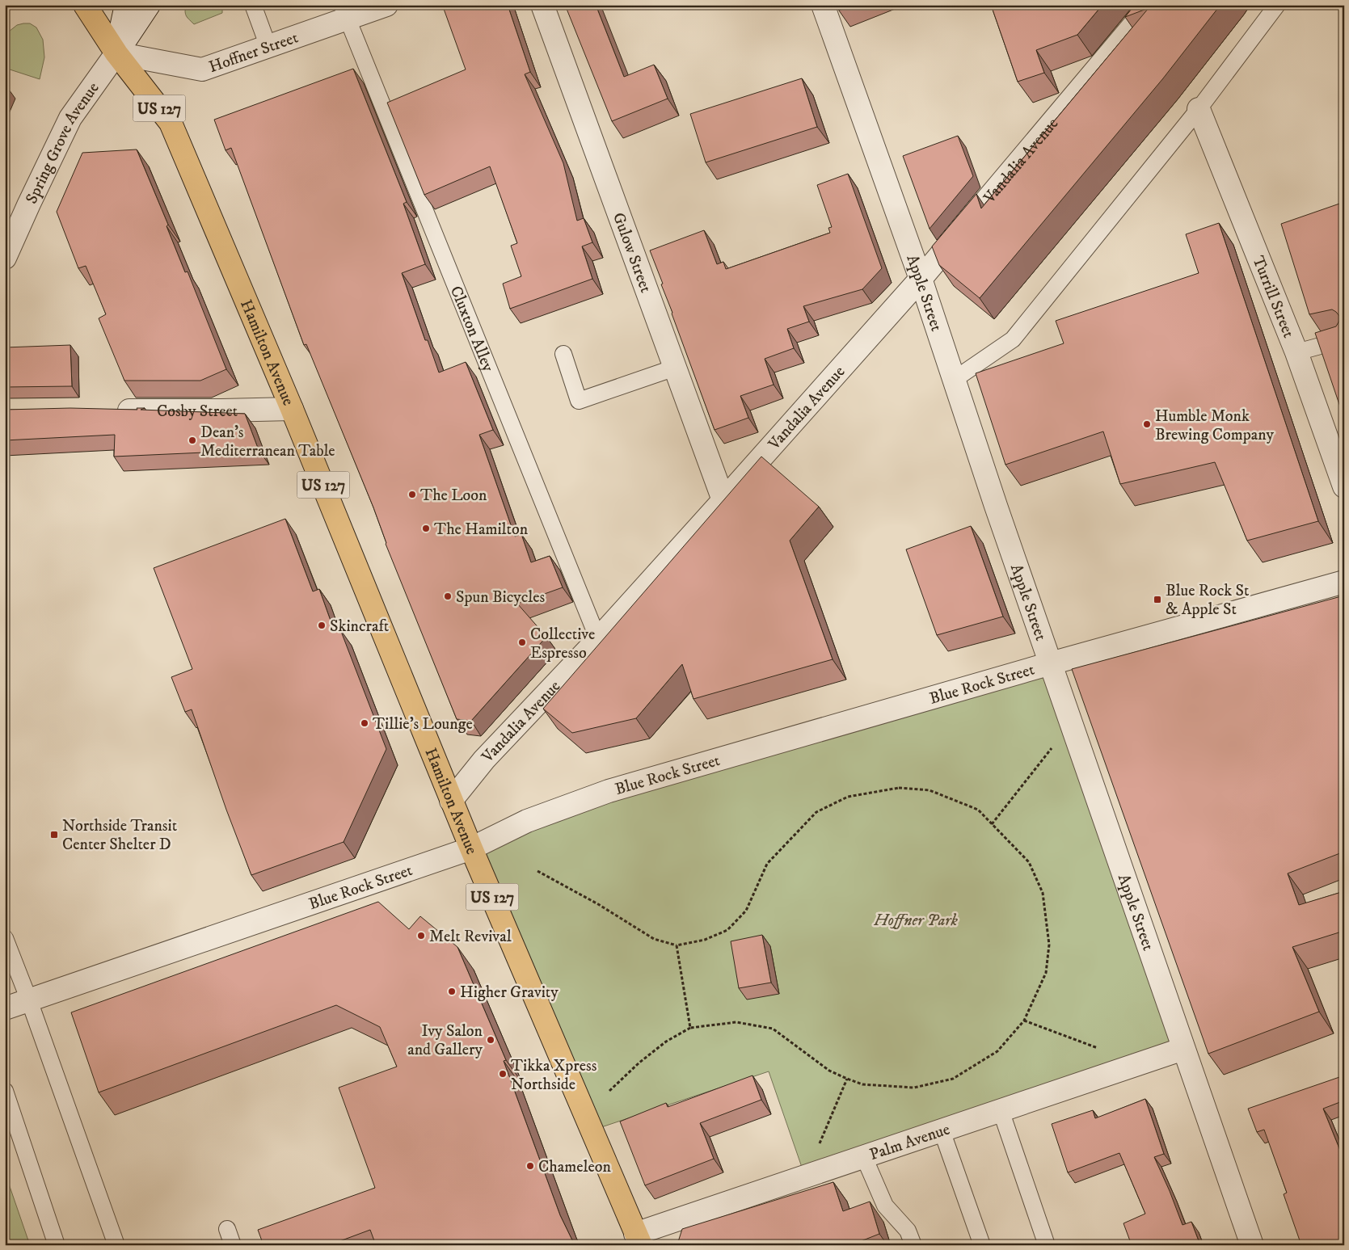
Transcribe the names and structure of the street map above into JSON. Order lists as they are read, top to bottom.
{
  "streets": {
    "main road": ["US 127", "Hamilton Avenue"],
    "street": [
      "Hoffner Street",
      "Spring Grove Avenue",
      "Vandalia Avenue",
      "Gulow Street",
      "Apple Street",
      "Turrill Street",
      "Cosby Street",
      "Blue Rock Street",
      "Palm Avenue"
    ],
    "lane": ["Cluxton Alley"]
  },
  "crossings": [
    ["Hoffner Street", "US 127"],
    ["Hoffner Street", "Spring Grove Avenue"],
    ["Hoffner Street", "Cluxton Alley"],
    ["Hoffner Street", "Hamilton Avenue"],
    ["US 127", "Spring Grove Avenue"],
    ["US 127", "Hamilton Avenue"],
    ["Spring Grove Avenue", "Hamilton Avenue"],
    ["Vandalia Avenue", "Gulow Street"],
    ["Vandalia Avenue", "Apple Street"],
    ["Vandalia Avenue", "Cluxton Alley"],
    ["Vandalia Avenue", "Hamilton Avenue"],
    ["Apple Street", "Blue Rock Street"],
    ["Apple Street", "Palm Avenue"],
    ["Hamilton Avenue", "Cosby Street"],
    ["Hamilton Avenue", "Blue Rock Street"],
    ["Hamilton Avenue", "Palm Avenue"]
  ],
  "parks": ["Hoffner Park"],
  "places": {
    "other": [
      "Humble Monk Brewing Company",
      "Dean's Mediterranean Table",
      "The Loon",
      "The Hamilton",
      "Spun Bicycles",
      "Skincraft",
      "Collective Espresso",
      "Tillie's Lounge",
      "Melt Revival",
      "Higher Gravity",
      "Ivy Salon and Gallery",
      "Tikka Xpress Northside",
      "Chameleon"
    ],
    "transit": ["Blue Rock St & Apple St", "Northside Transit Center Shelter D"]
  }
}
